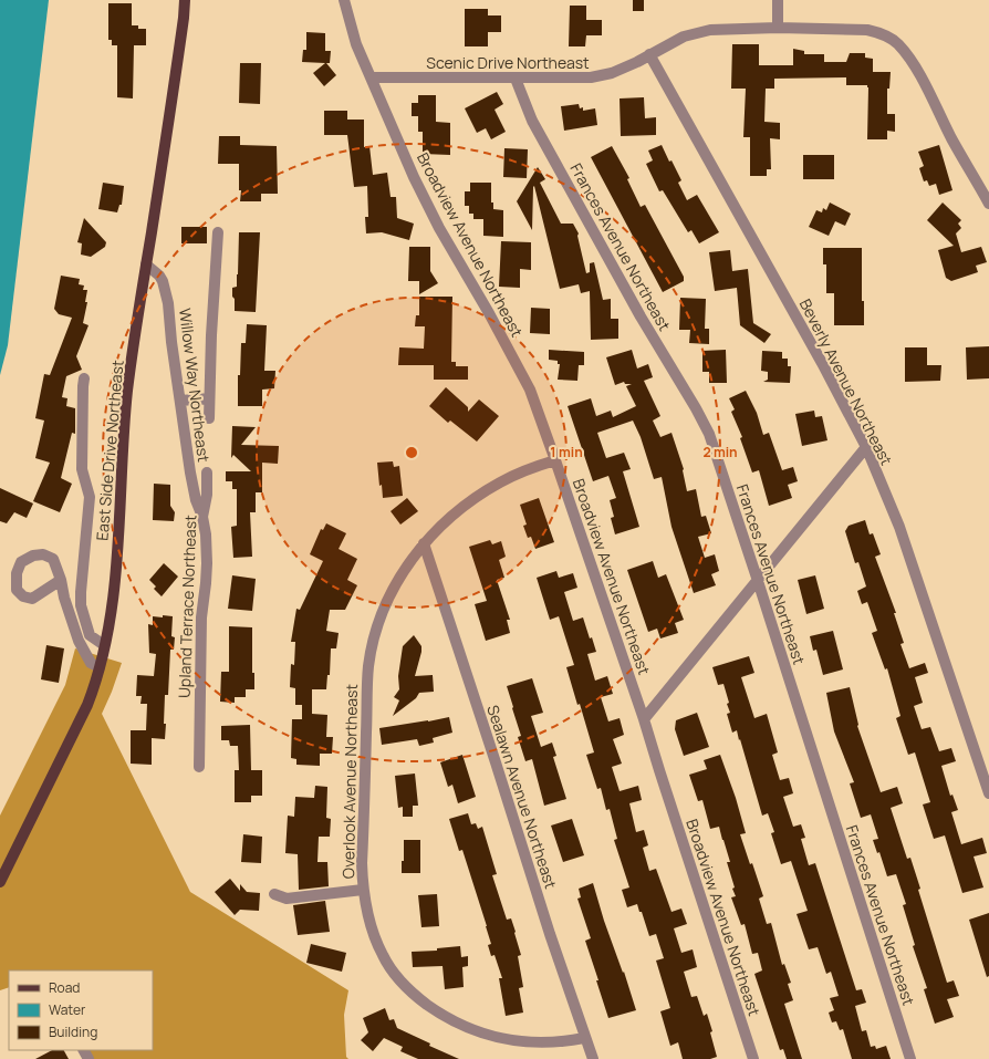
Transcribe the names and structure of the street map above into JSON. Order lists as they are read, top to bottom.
{
  "streets": {
    "main road": ["East Side Drive Northeast"],
    "street": [
      "Scenic Drive Northeast",
      "Broadview Avenue Northeast",
      "Frances Avenue Northeast",
      "Beverly Avenue Northeast",
      "Willow Way Northeast",
      "Upland Terrace Northeast",
      "Overlook Avenue Northeast",
      "Sealawn Avenue Northeast"
    ]
  },
  "crossings": [
    ["Scenic Drive Northeast", "Broadview Avenue Northeast"],
    ["Scenic Drive Northeast", "Frances Avenue Northeast"],
    ["Scenic Drive Northeast", "Beverly Avenue Northeast"],
    ["Broadview Avenue Northeast", "Overlook Avenue Northeast"],
    ["Willow Way Northeast", "East Side Drive Northeast"],
    ["Willow Way Northeast", "Upland Terrace Northeast"],
    ["Overlook Avenue Northeast", "Sealawn Avenue Northeast"]
  ],
  "legend": ["Road", "Water", "Building"],
  "rings": ["1 min", "2 min"]
}
